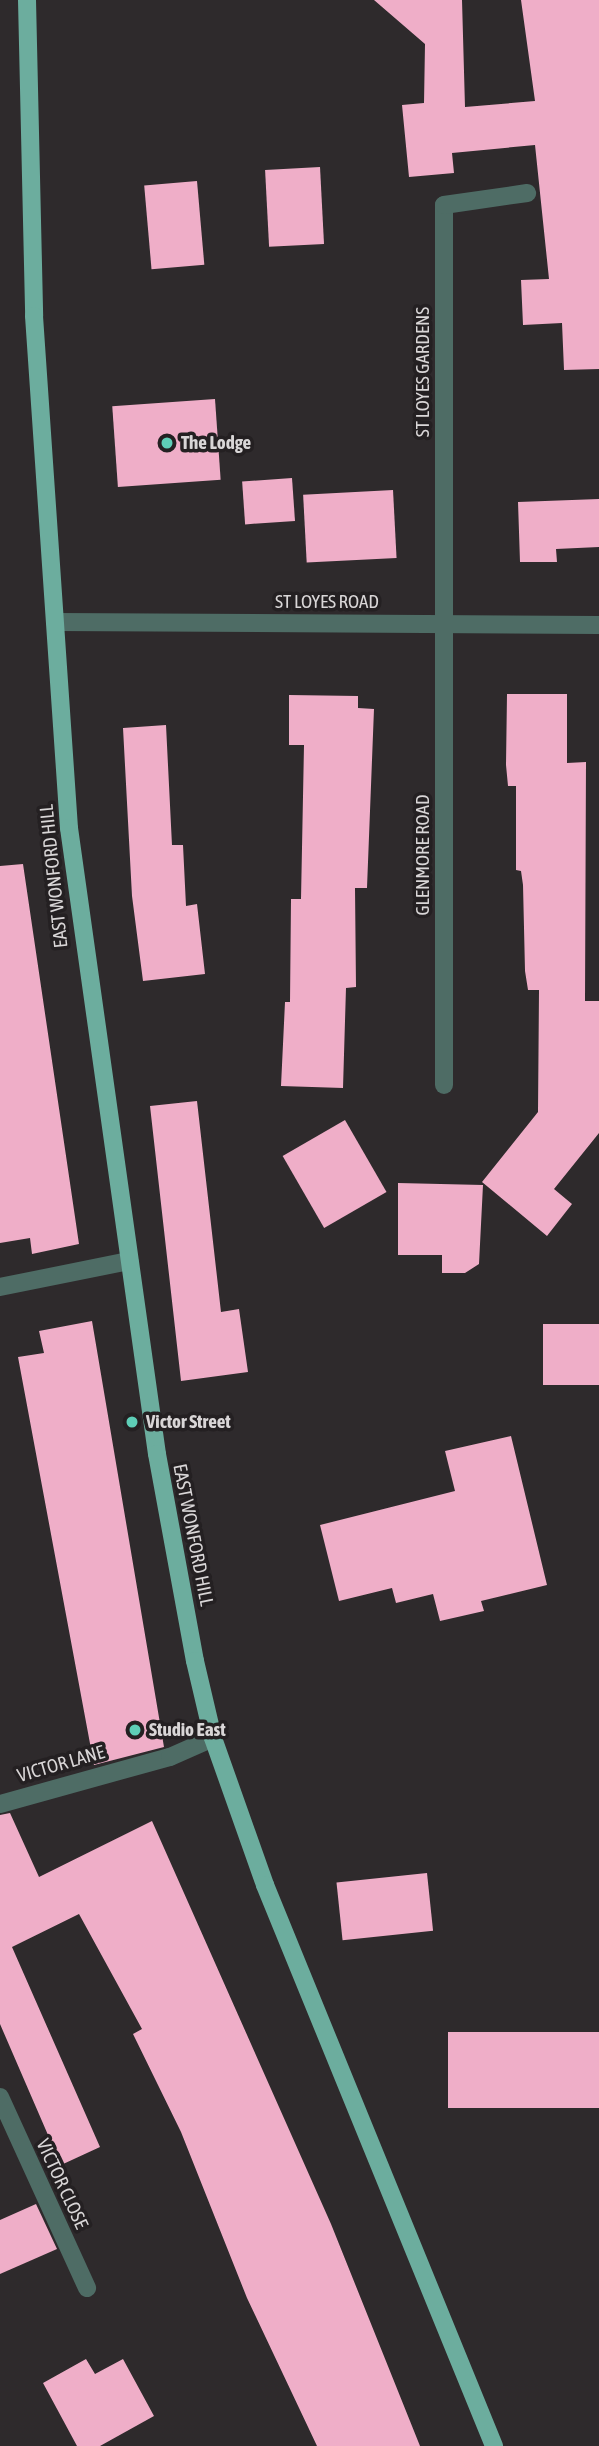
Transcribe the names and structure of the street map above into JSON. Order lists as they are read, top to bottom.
{
  "streets": {
    "main road": ["EAST WONFORD HILL"],
    "street": [
      "ST LOYES GARDENS",
      "ST LOYES ROAD",
      "GLENMORE ROAD",
      "VICTOR LANE",
      "VICTOR CLOSE"
    ]
  },
  "crossings": [
    ["ST LOYES GARDENS", "ST LOYES ROAD"],
    ["ST LOYES GARDENS", "GLENMORE ROAD"],
    ["ST LOYES ROAD", "GLENMORE ROAD"],
    ["ST LOYES ROAD", "EAST WONFORD HILL"],
    ["EAST WONFORD HILL", "VICTOR LANE"]
  ],
  "places": ["The Lodge", "Victor Street", "Studio East"]
}
